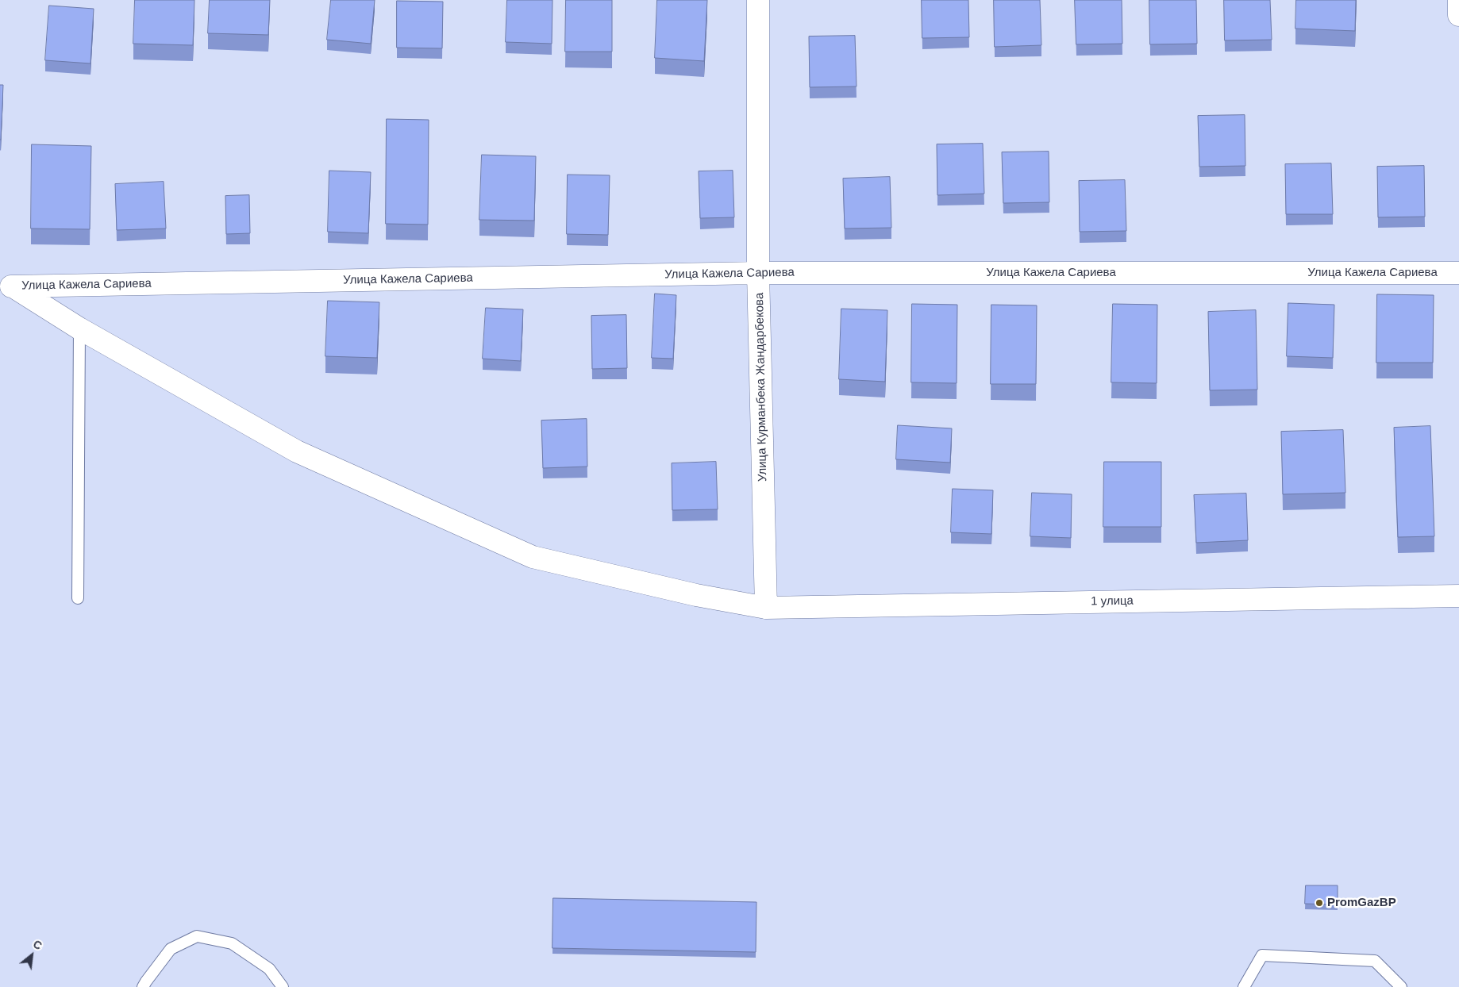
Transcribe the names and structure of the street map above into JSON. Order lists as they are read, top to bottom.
{
  "streets": {
    "street": ["Улица Кажела Сариева", "Улица Курманбека Жандарбекова", "1 улица"]
  },
  "crossings": [
    ["Улица Кажела Сариева", "Улица Курманбека Жандарбекова"],
    ["Улица Кажела Сариева", "1 улица"],
    ["Улица Курманбека Жандарбекова", "1 улица"]
  ],
  "places": ["PromGazBP"],
  "north": "top right"
}
